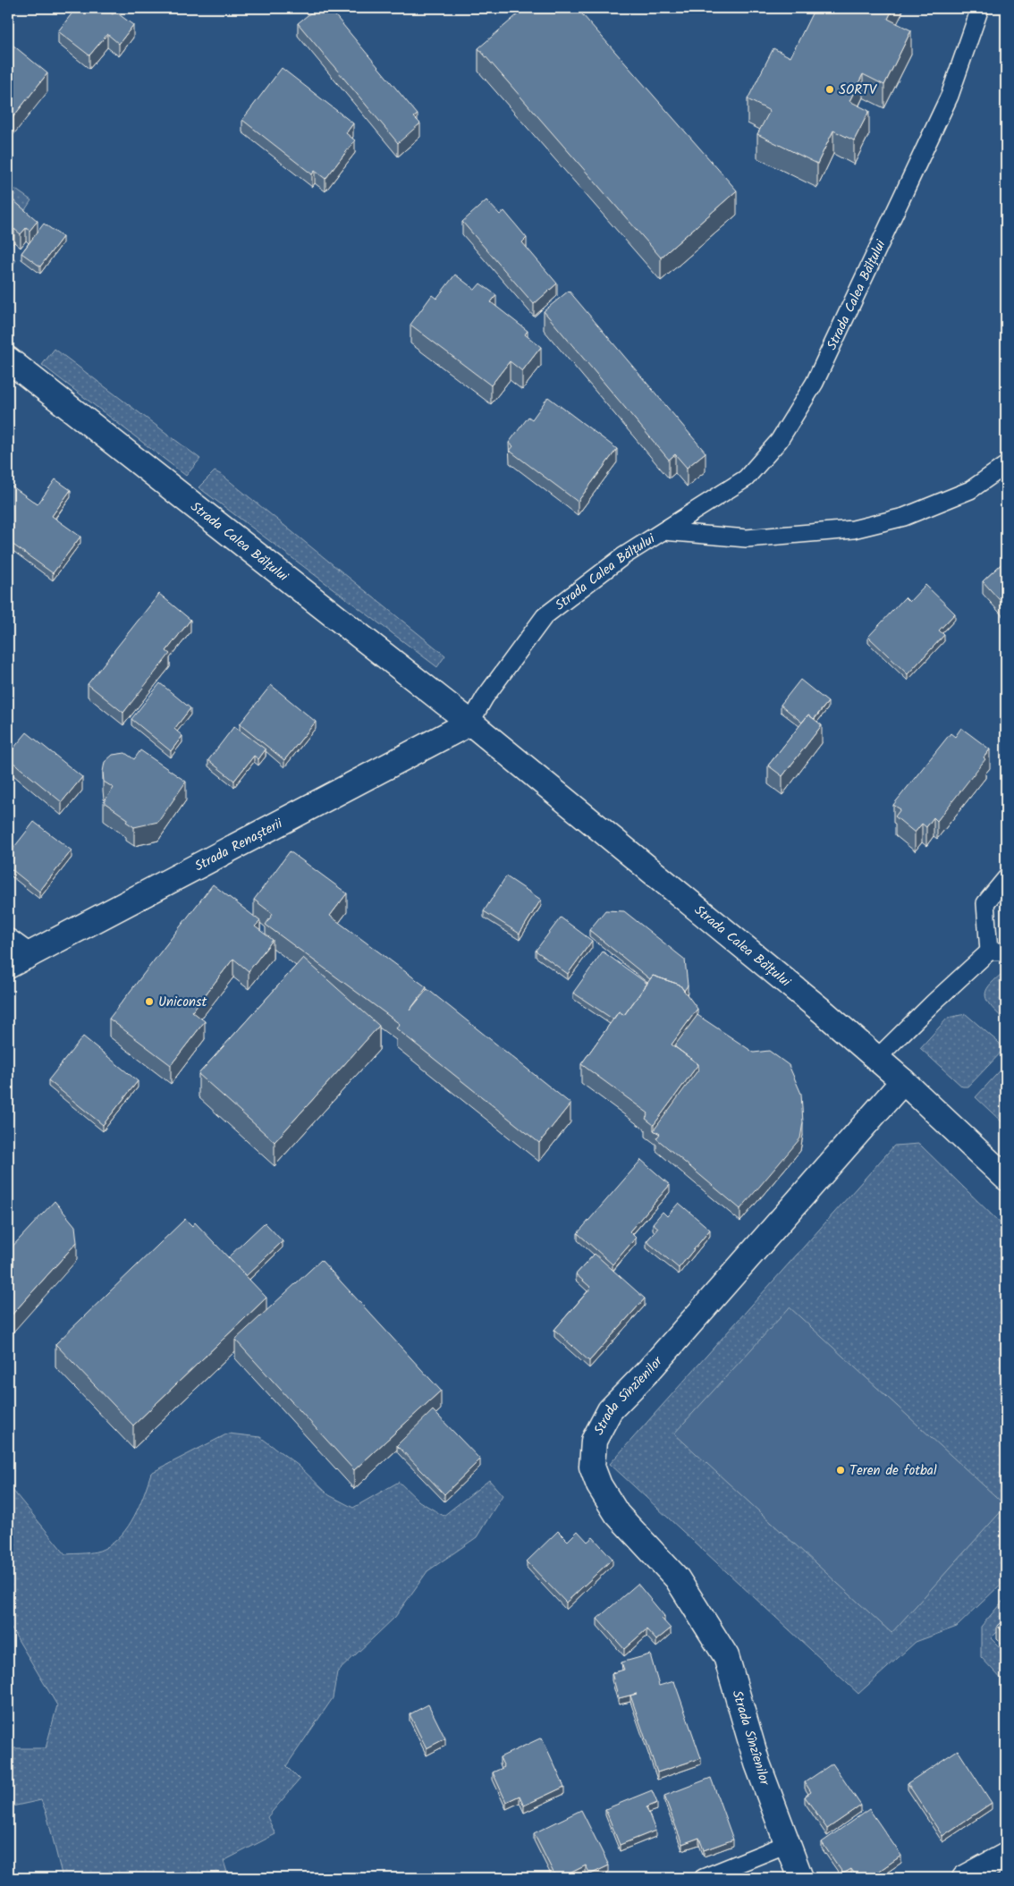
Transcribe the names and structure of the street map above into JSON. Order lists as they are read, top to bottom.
{
  "streets": {
    "street": ["Strada Calea Bălțului", "Strada Renașterii", "Strada Sînzîenilor"]
  },
  "crossings": [
    ["Strada Calea Bălțului", "Strada Renașterii"],
    ["Strada Calea Bălțului", "Strada Sînzîenilor"]
  ],
  "places": ["SORTV", "Uniconst", "Teren de fotbal"]
}
